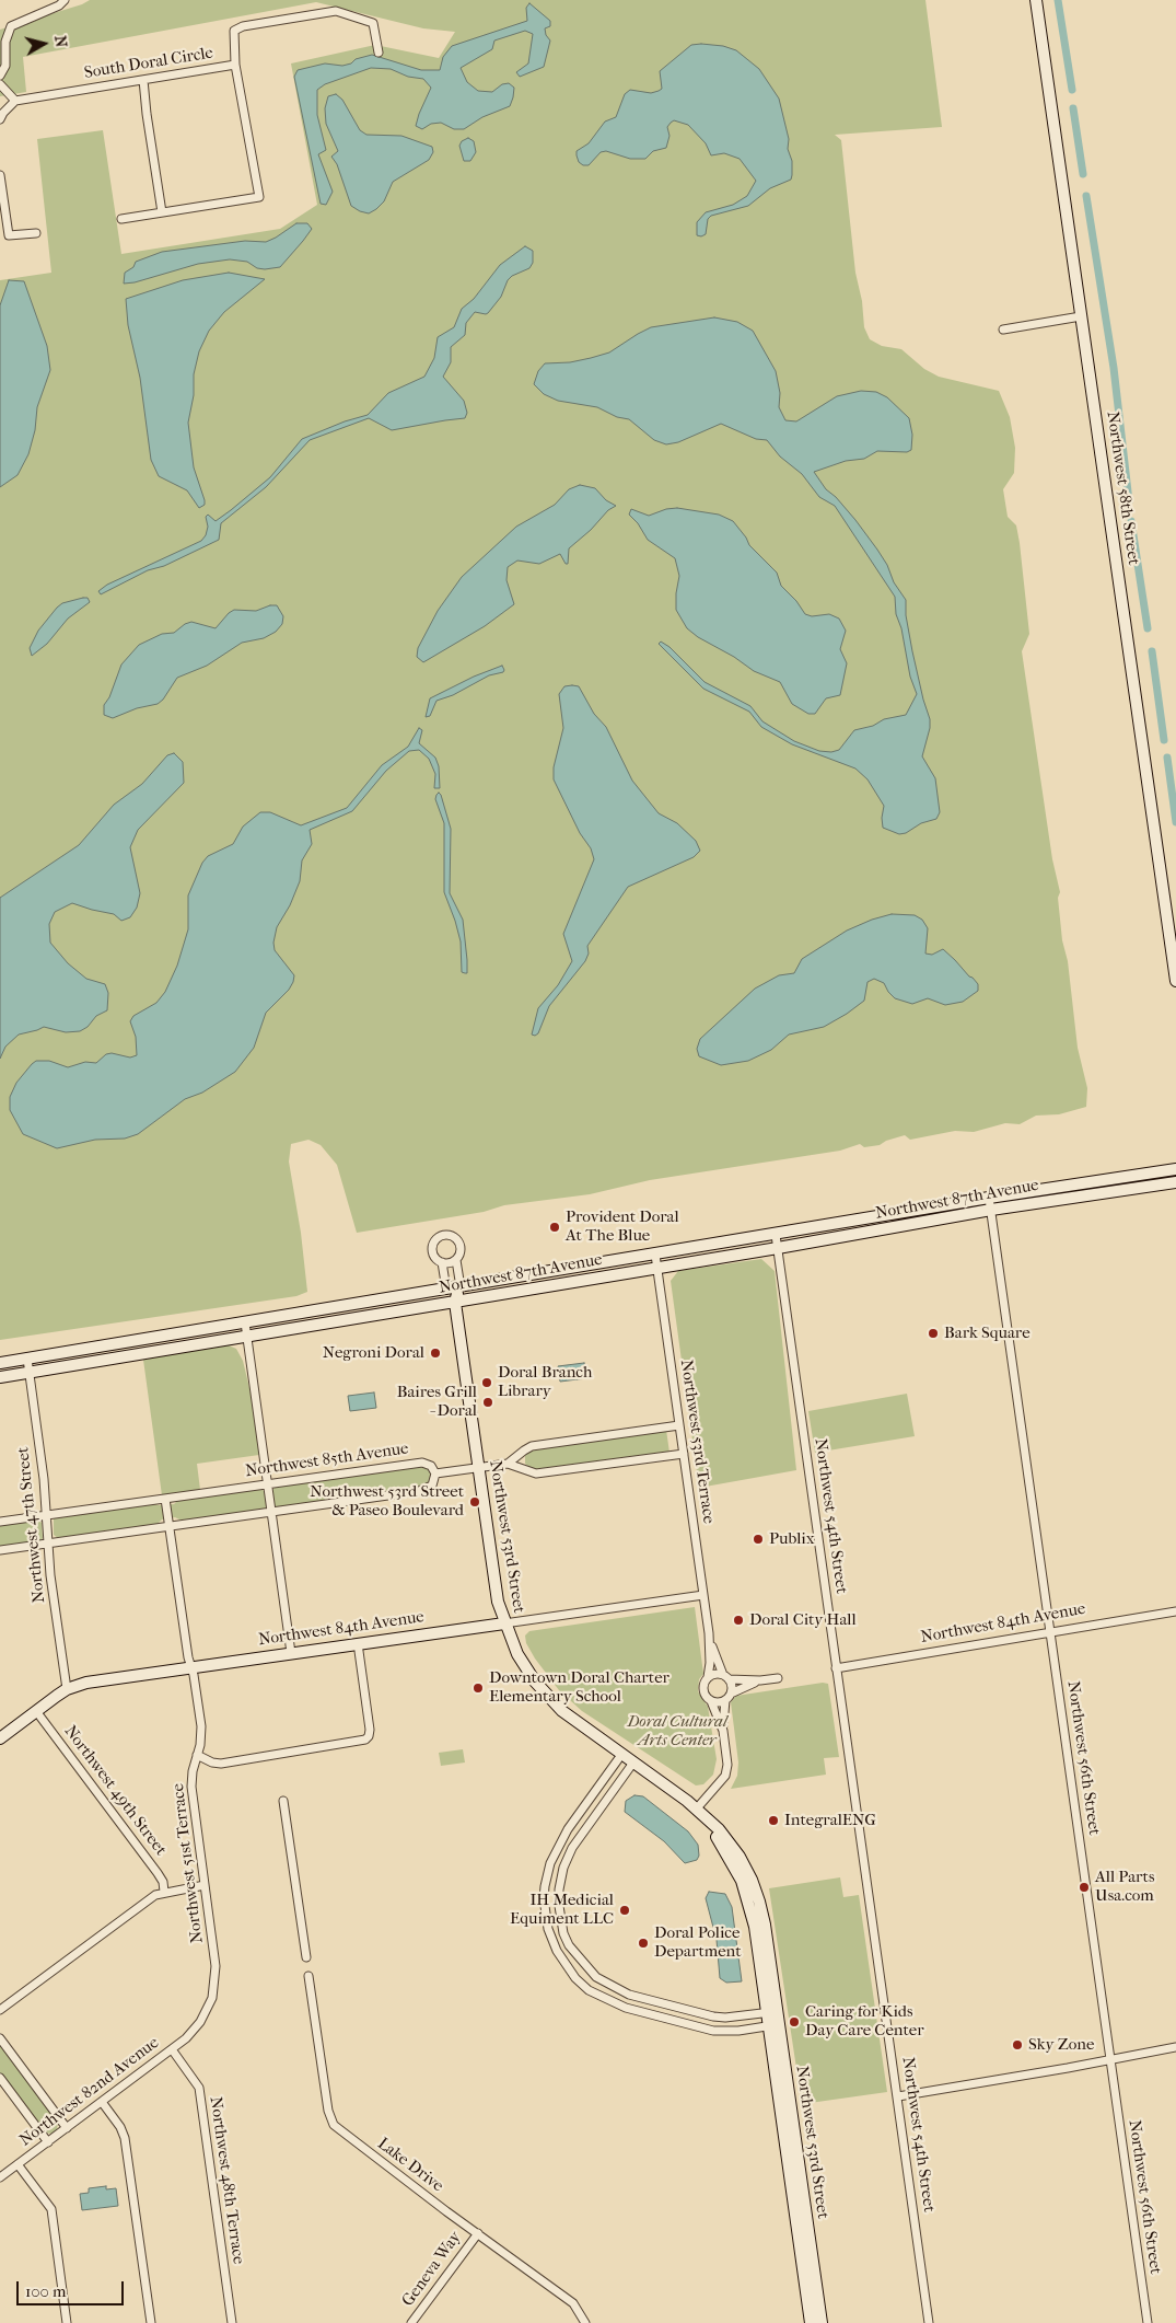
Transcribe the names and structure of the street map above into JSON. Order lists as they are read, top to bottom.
{
  "streets": {
    "street": [
      "South Doral Circle",
      "Northwest 58th Street",
      "Northwest 87th Avenue",
      "Northwest 53rd Terrace",
      "Northwest 85th Avenue",
      "Northwest 54th Street",
      "Northwest 47th Street",
      "Northwest 53rd Street",
      "Northwest 84th Avenue",
      "Northwest 56th Street",
      "Northwest 49th Street",
      "Northwest 51st Terrace",
      "Northwest 82nd Avenue",
      "Lake Drive",
      "Northwest 48th Terrace",
      "Geneva Way"
    ]
  },
  "crossings": [
    ["Northwest 87th Avenue", "Northwest 53rd Terrace"],
    ["Northwest 87th Avenue", "Northwest 54th Street"],
    ["Northwest 87th Avenue", "Northwest 47th Street"],
    ["Northwest 87th Avenue", "Northwest 53rd Street"],
    ["Northwest 87th Avenue", "Northwest 56th Street"],
    ["Northwest 53rd Terrace", "Northwest 84th Avenue"],
    ["Northwest 85th Avenue", "Northwest 47th Street"],
    ["Northwest 85th Avenue", "Northwest 51st Terrace"],
    ["Northwest 54th Street", "Northwest 84th Avenue"],
    ["Northwest 47th Street", "Northwest 84th Avenue"],
    ["Northwest 53rd Street", "Northwest 84th Avenue"],
    ["Northwest 84th Avenue", "Northwest 56th Street"],
    ["Northwest 84th Avenue", "Northwest 49th Street"],
    ["Northwest 84th Avenue", "Northwest 51st Terrace"],
    ["Northwest 51st Terrace", "Northwest 82nd Avenue"],
    ["Northwest 82nd Avenue", "Northwest 48th Terrace"],
    ["Lake Drive", "Geneva Way"]
  ],
  "parks": ["Doral Cultural Arts Center"],
  "places": [
    "Provident Doral At The Blue",
    "Bark Square",
    "Negroni Doral",
    "Doral Branch Library",
    "Baires Grill - Doral",
    "Northwest 53rd Street & Paseo Boulevard",
    "Publix",
    "Doral City Hall",
    "Downtown Doral Charter Elementary School",
    "IntegralENG",
    "All Parts Usa.com",
    "IH Medicial Equiment LLC",
    "Doral Police Department",
    "Caring for Kids Day Care Center",
    "Sky Zone"
  ],
  "scale_bar": "100 m",
  "north": "right"
}
